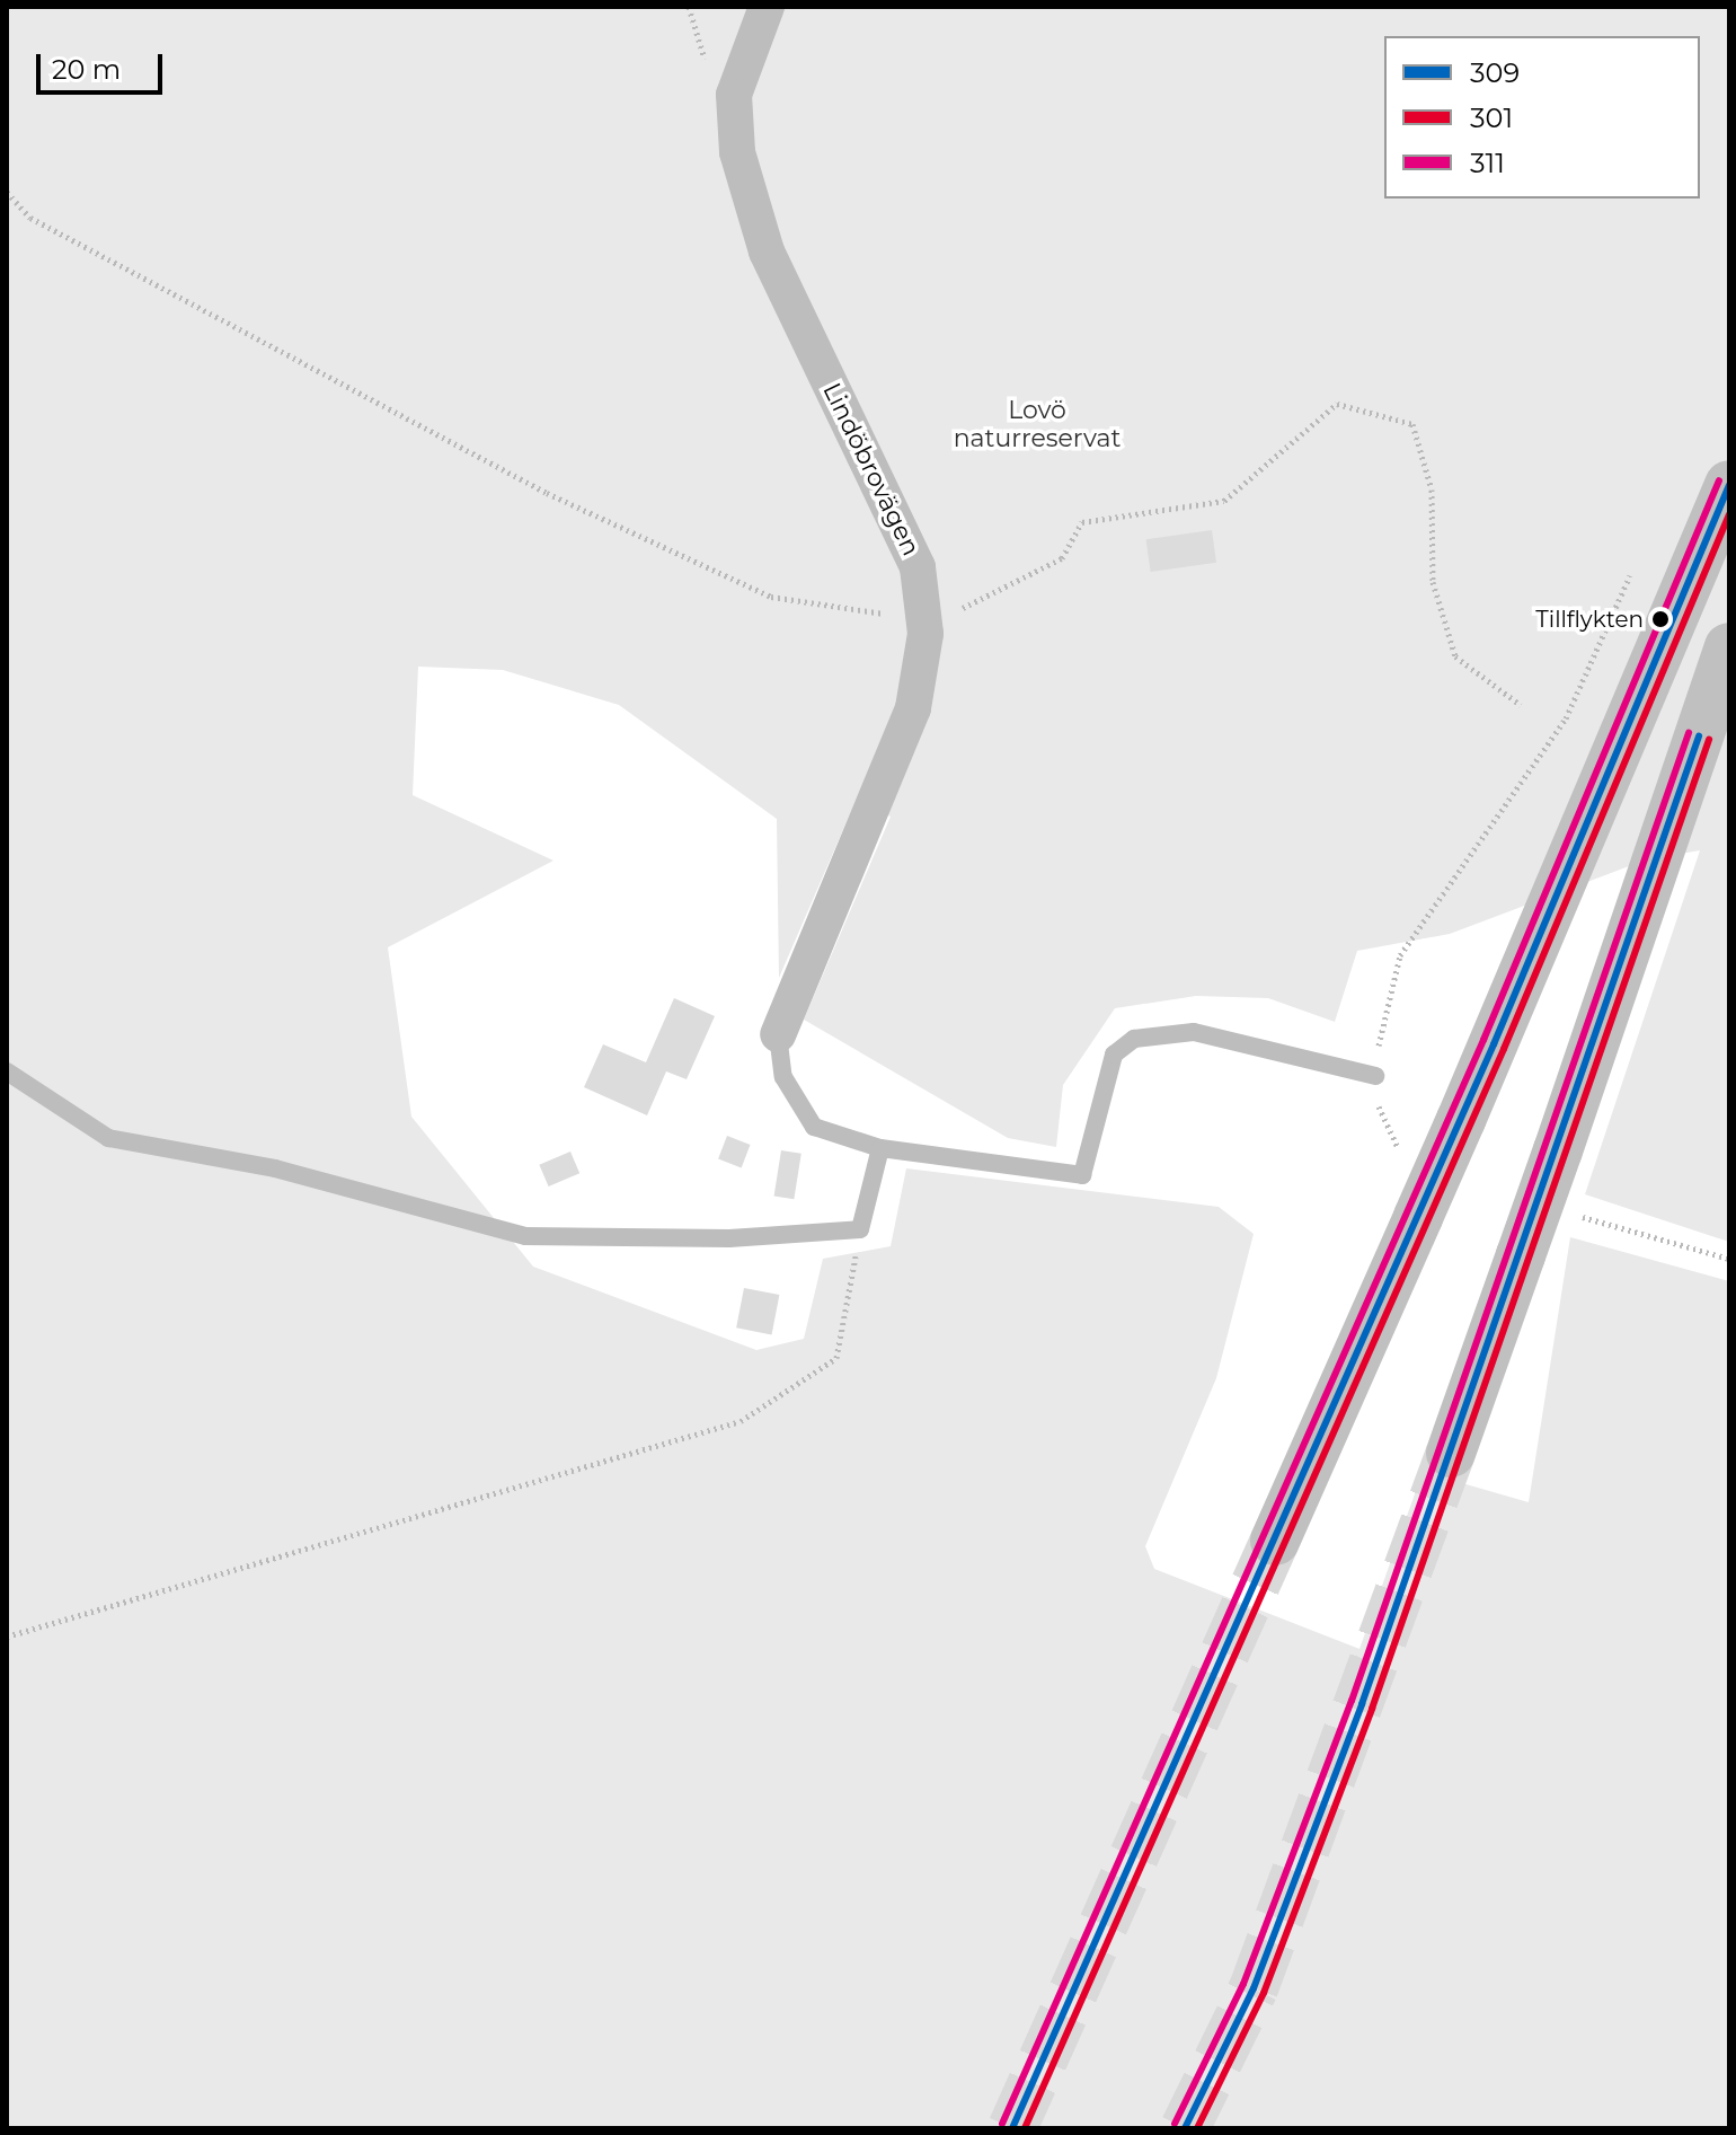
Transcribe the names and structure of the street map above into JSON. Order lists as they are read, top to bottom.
{
  "streets": {
    "street": ["Lindöbrovägen"]
  },
  "parks": ["Lovö naturreservat"],
  "places": ["Tillflykten"],
  "lines": ["transit line 311", "transit line 309", "transit line 301"],
  "legend": ["309", "301", "311"],
  "scale_bar": "20 m"
}
